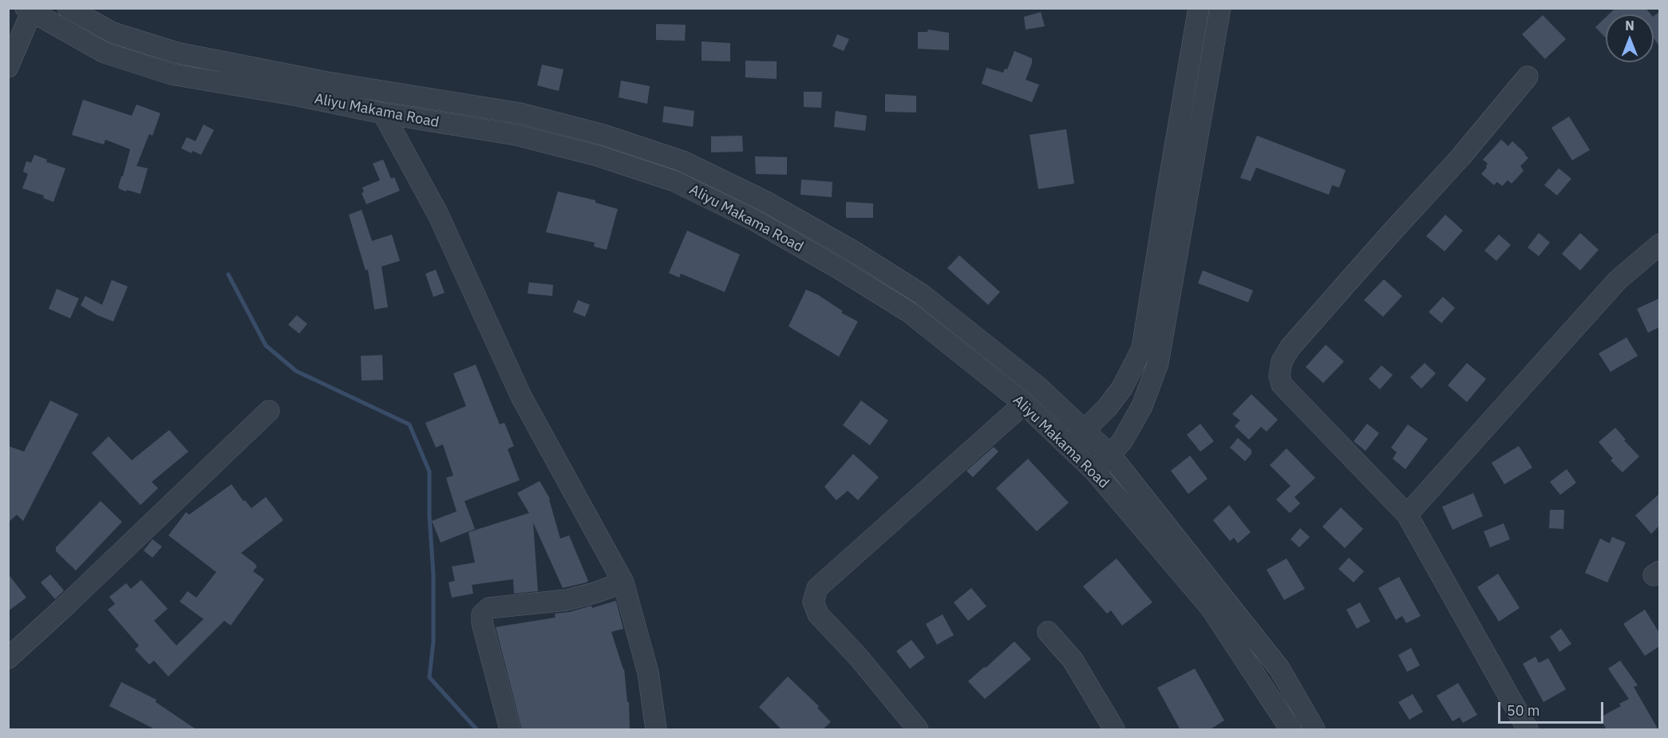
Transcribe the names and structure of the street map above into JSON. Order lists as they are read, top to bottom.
{
  "streets": {
    "street": ["Aliyu Makama Road"]
  },
  "scale_bar": "50 m",
  "north": "top"
}
